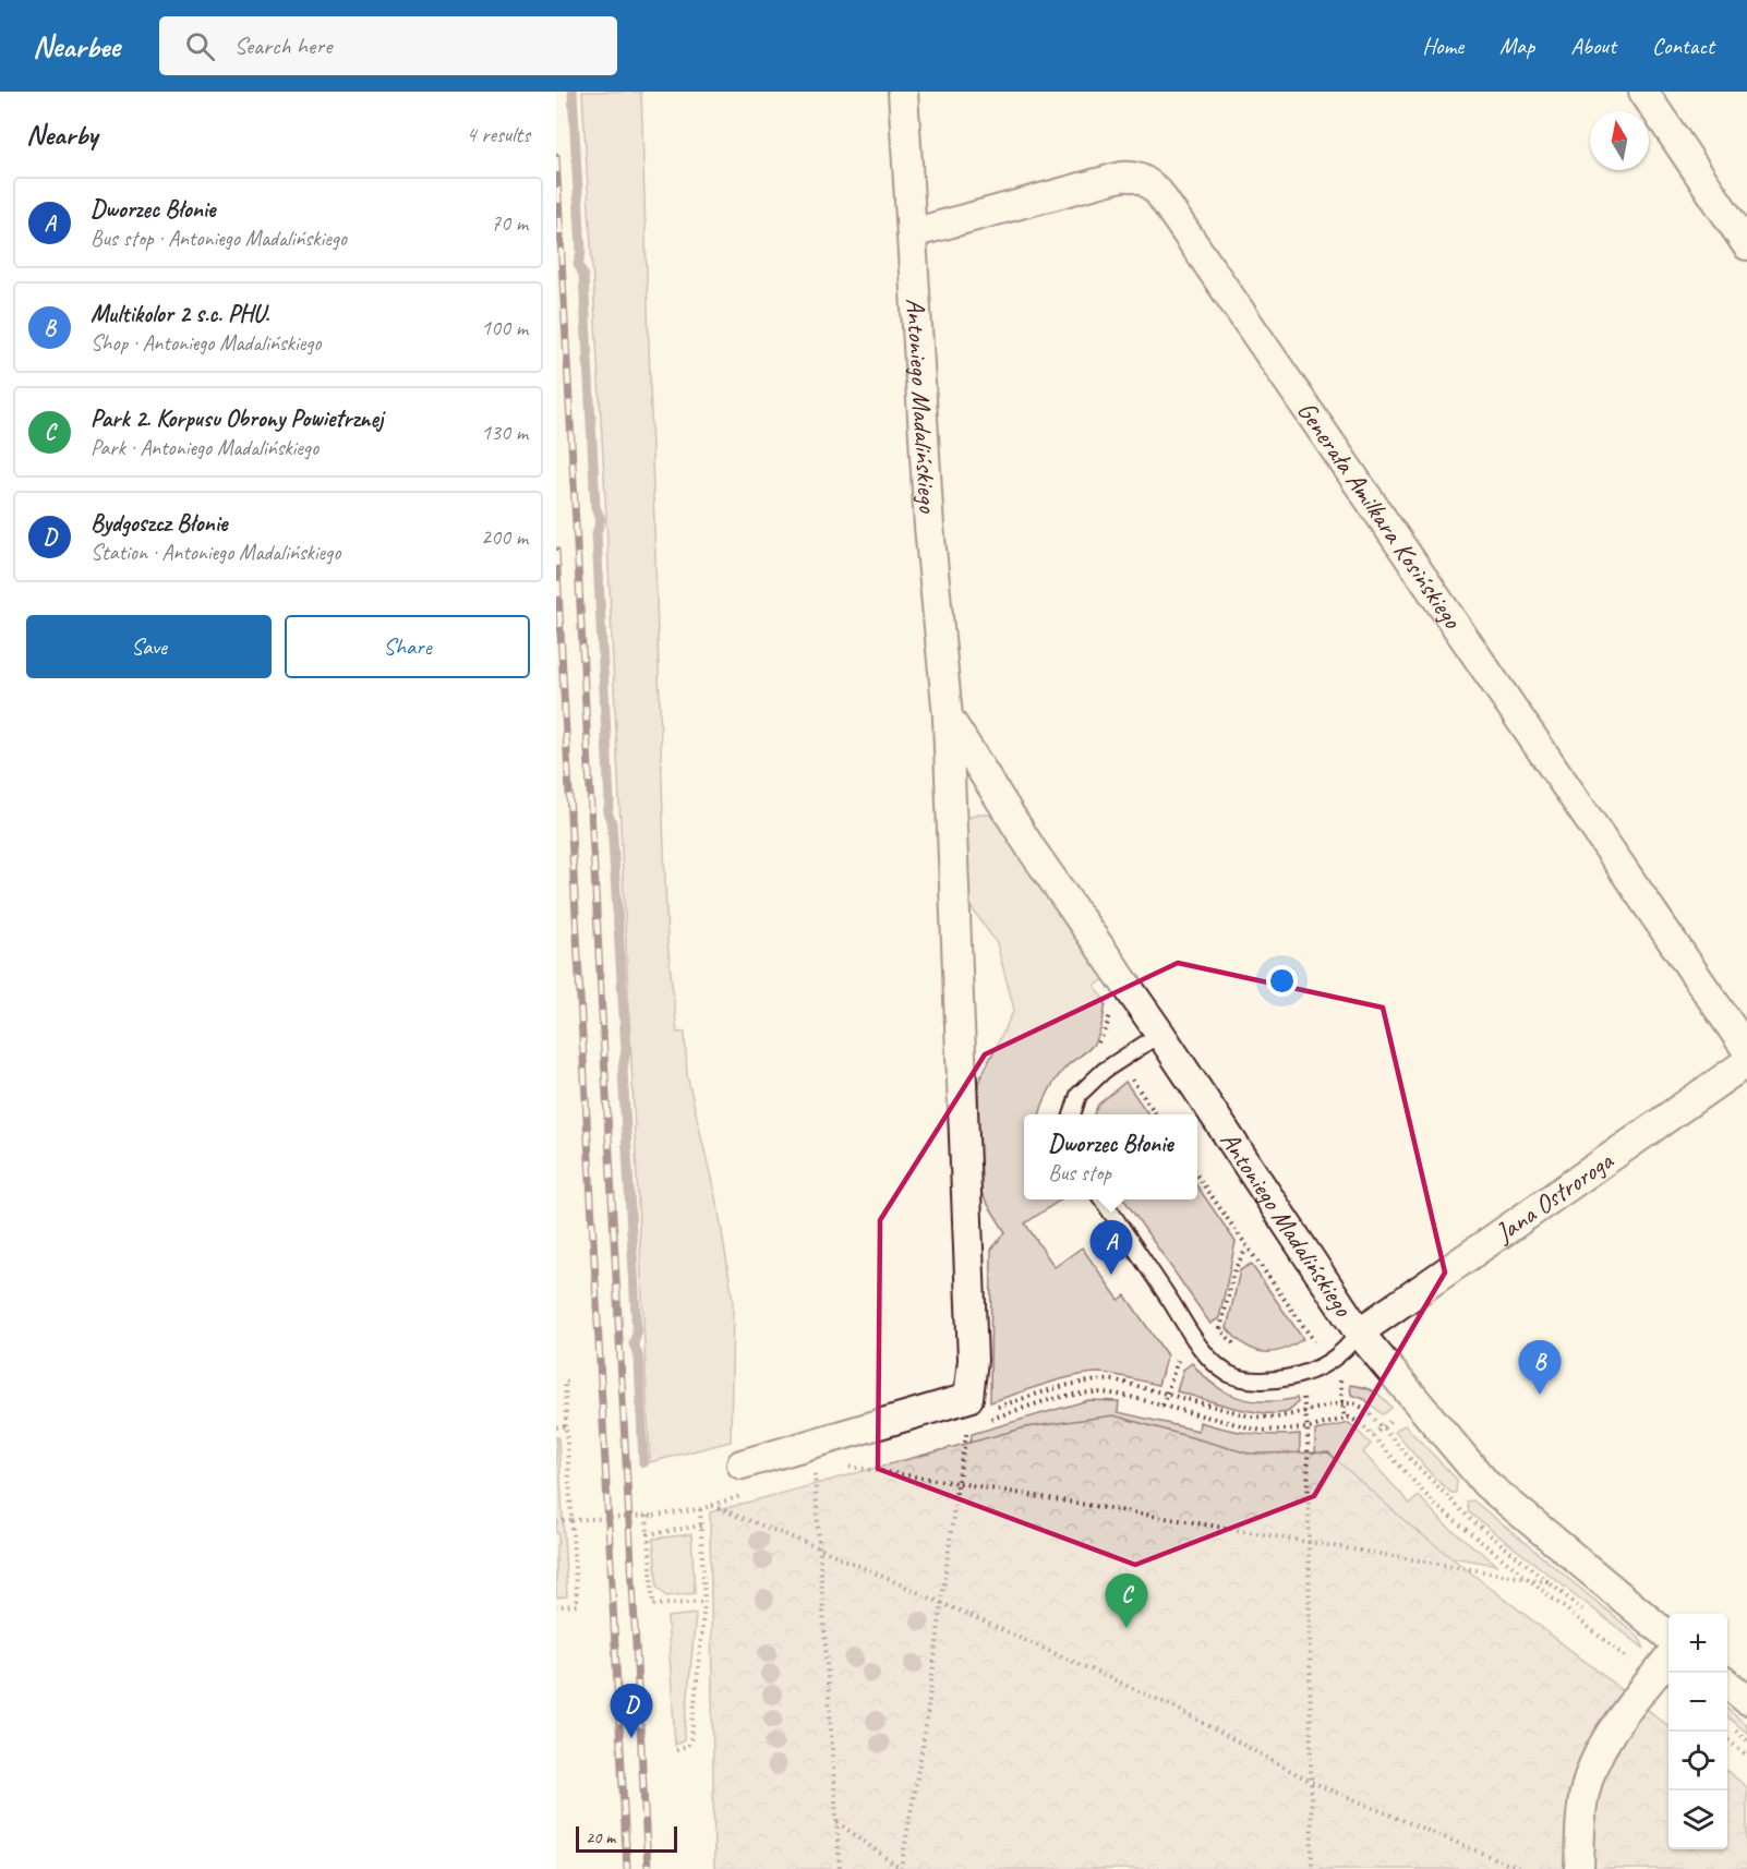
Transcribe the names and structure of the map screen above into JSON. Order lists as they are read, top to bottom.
{
  "streets": {
    "street": ["Antoniego Madalińskiego", "Generała Amilkara Kosińskiego", "Jana Ostroroga"]
  },
  "crossings": [
    ["Antoniego Madalińskiego", "Generała Amilkara Kosińskiego"],
    ["Antoniego Madalińskiego", "Jana Ostroroga"]
  ],
  "scale_bar": "20 m",
  "north": "top",
  "page": {
    "header": "Nearbee",
    "search": "Search here",
    "nav": [
      "Home",
      "Map",
      "About",
      "Contact"
    ],
    "heading": ["Nearby", "4 results"],
    "list": [
      {
        "mark": "A",
        "name": "Dworzec Błonie",
        "note": "Bus stop · Antoniego Madalińskiego",
        "value": "70 m"
      },
      {
        "mark": "B",
        "name": "Multikolor 2 s.c. PHU.",
        "note": "Shop · Antoniego Madalińskiego",
        "value": "100 m"
      },
      {
        "mark": "C",
        "name": "Park 2. Korpusu Obrony Powietrznej",
        "note": "Park · Antoniego Madalińskiego",
        "value": "130 m"
      },
      {
        "mark": "D",
        "name": "Bydgoszcz Błonie",
        "note": "Station · Antoniego Madalińskiego",
        "value": "200 m"
      }
    ],
    "buttons": ["Save", "Share"],
    "popup": ["Dworzec Błonie", "Bus stop"],
    "pins": [
      "A",
      "B",
      "C",
      "D"
    ],
    "map_buttons": ["+", "−"],
    "scale": "20 m"
  }
}
